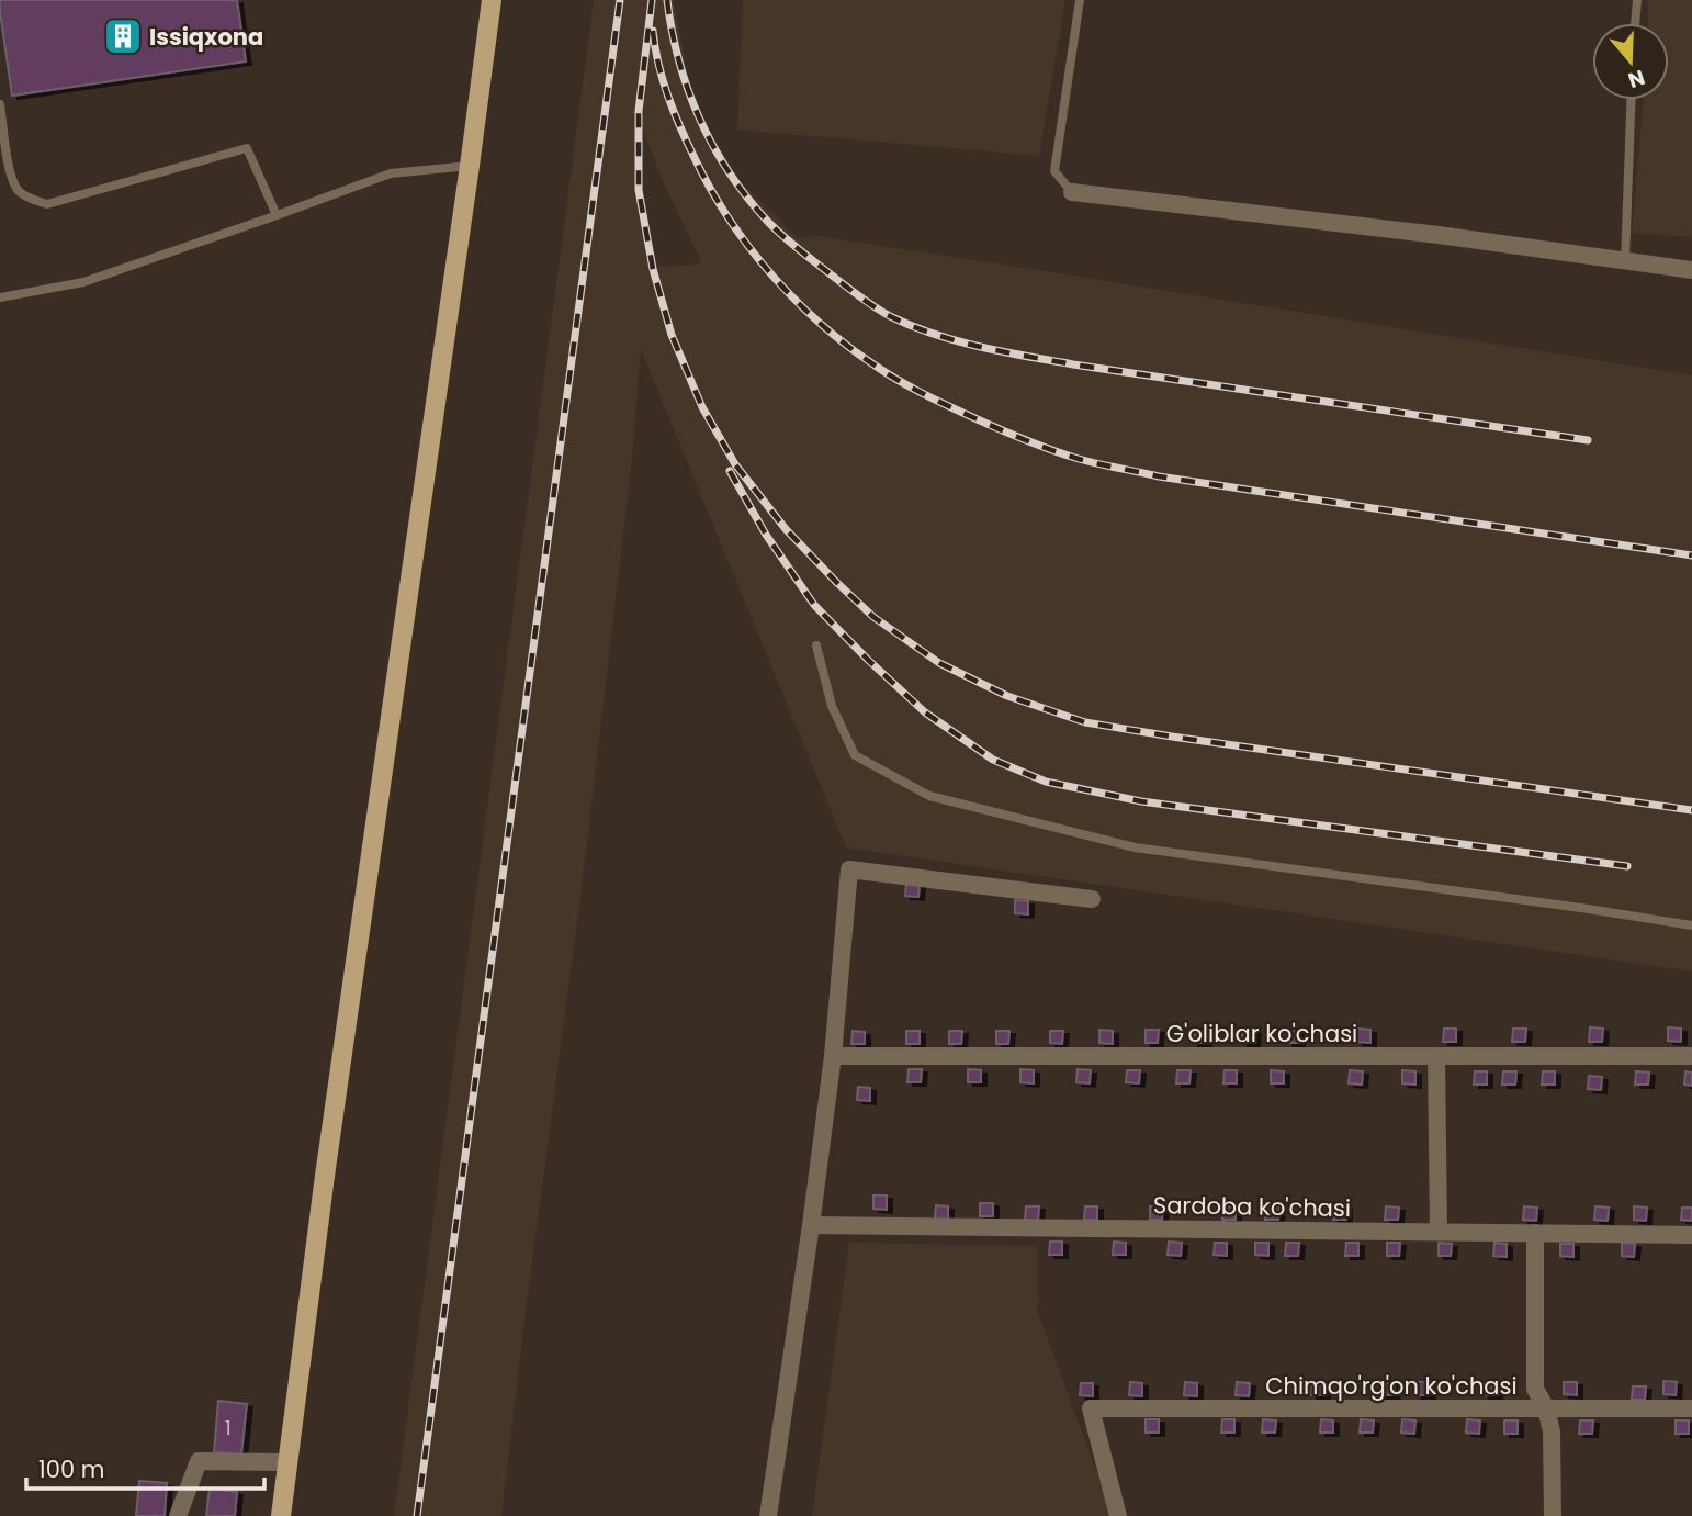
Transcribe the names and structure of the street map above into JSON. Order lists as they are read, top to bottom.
{
  "streets": {
    "street": ["G'oliblar ko'chasi", "Sardoba ko'chasi", "Chimqo'rg'on ko'chasi"]
  },
  "places": {
    "building": ["Issiqxona"]
  },
  "house_numbers": ["1"],
  "scale_bar": "100 m",
  "north": "bottom"
}
